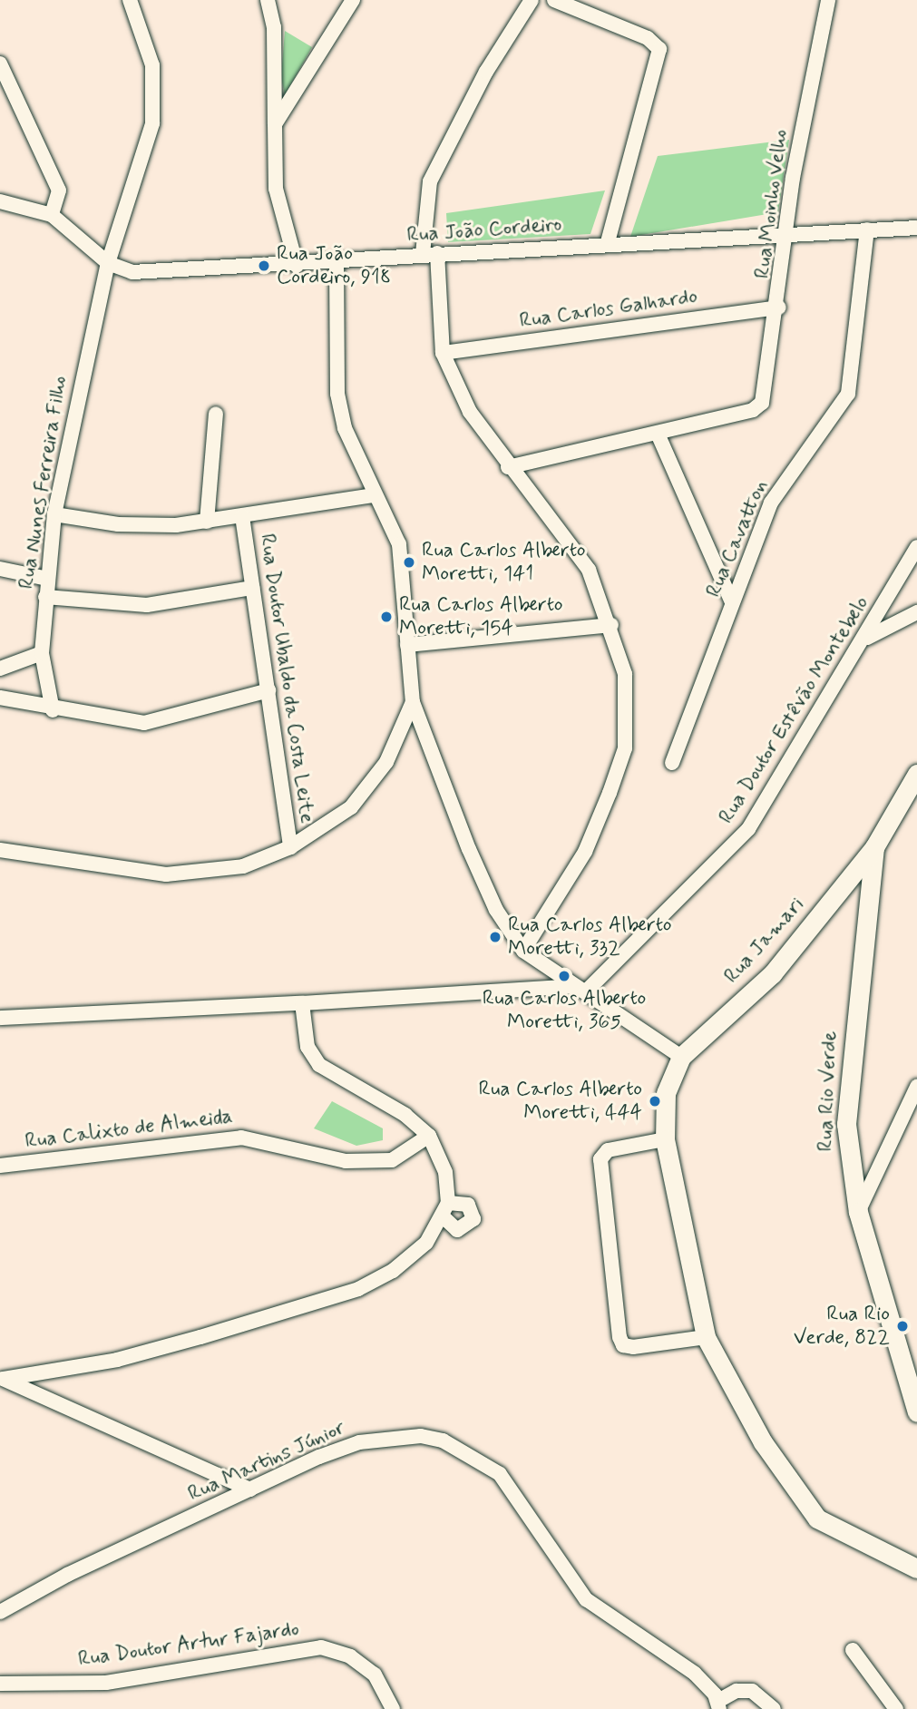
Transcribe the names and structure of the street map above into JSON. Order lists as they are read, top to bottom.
{
  "streets": {
    "street": [
      "Rua Moinho Velho",
      "Rua João Cordeiro",
      "Rua Carlos Galhardo",
      "Rua Nunes Ferreira Filho",
      "Rua Cavatton",
      "Rua Doutor Ubaldo da Costa Leite",
      "Rua Doutor Estêvão Montebelo",
      "Rua Jamari",
      "Rua Rio Verde",
      "Rua Calixto de Almeida",
      "Rua Martins Júnior",
      "Rua Doutor Artur Fajardo"
    ]
  },
  "crossings": [
    ["Rua Moinho Velho", "Rua João Cordeiro"],
    ["Rua Moinho Velho", "Rua Carlos Galhardo"],
    ["Rua João Cordeiro", "Rua Nunes Ferreira Filho"],
    ["Rua João Cordeiro", "Rua Cavatton"],
    ["Rua Jamari", "Rua Rio Verde"]
  ],
  "places": [
    "Rua João Cordeiro, 918",
    "Rua Carlos Alberto Moretti, 141",
    "Rua Carlos Alberto Moretti, 154",
    "Rua Carlos Alberto Moretti, 332",
    "Rua Carlos Alberto Moretti, 365",
    "Rua Carlos Alberto Moretti, 444",
    "Rua Rio Verde, 822"
  ]
}
